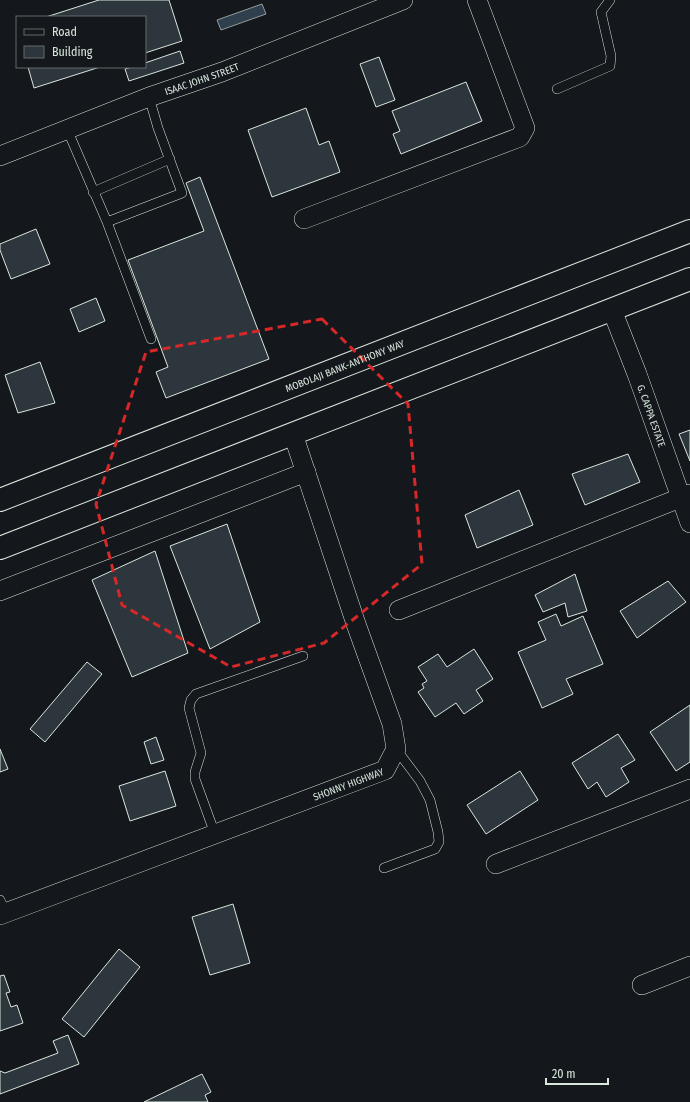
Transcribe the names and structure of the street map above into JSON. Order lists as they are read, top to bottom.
{
  "streets": {
    "main road": ["MOBOLAJI BANK-ANTHONY WAY"],
    "street": ["ISAAC JOHN STREET", "G. CAPPA ESTATE", "SHONNY HIGHWAY"]
  },
  "legend": ["Road", "Building"],
  "scale_bar": "20 m"
}
